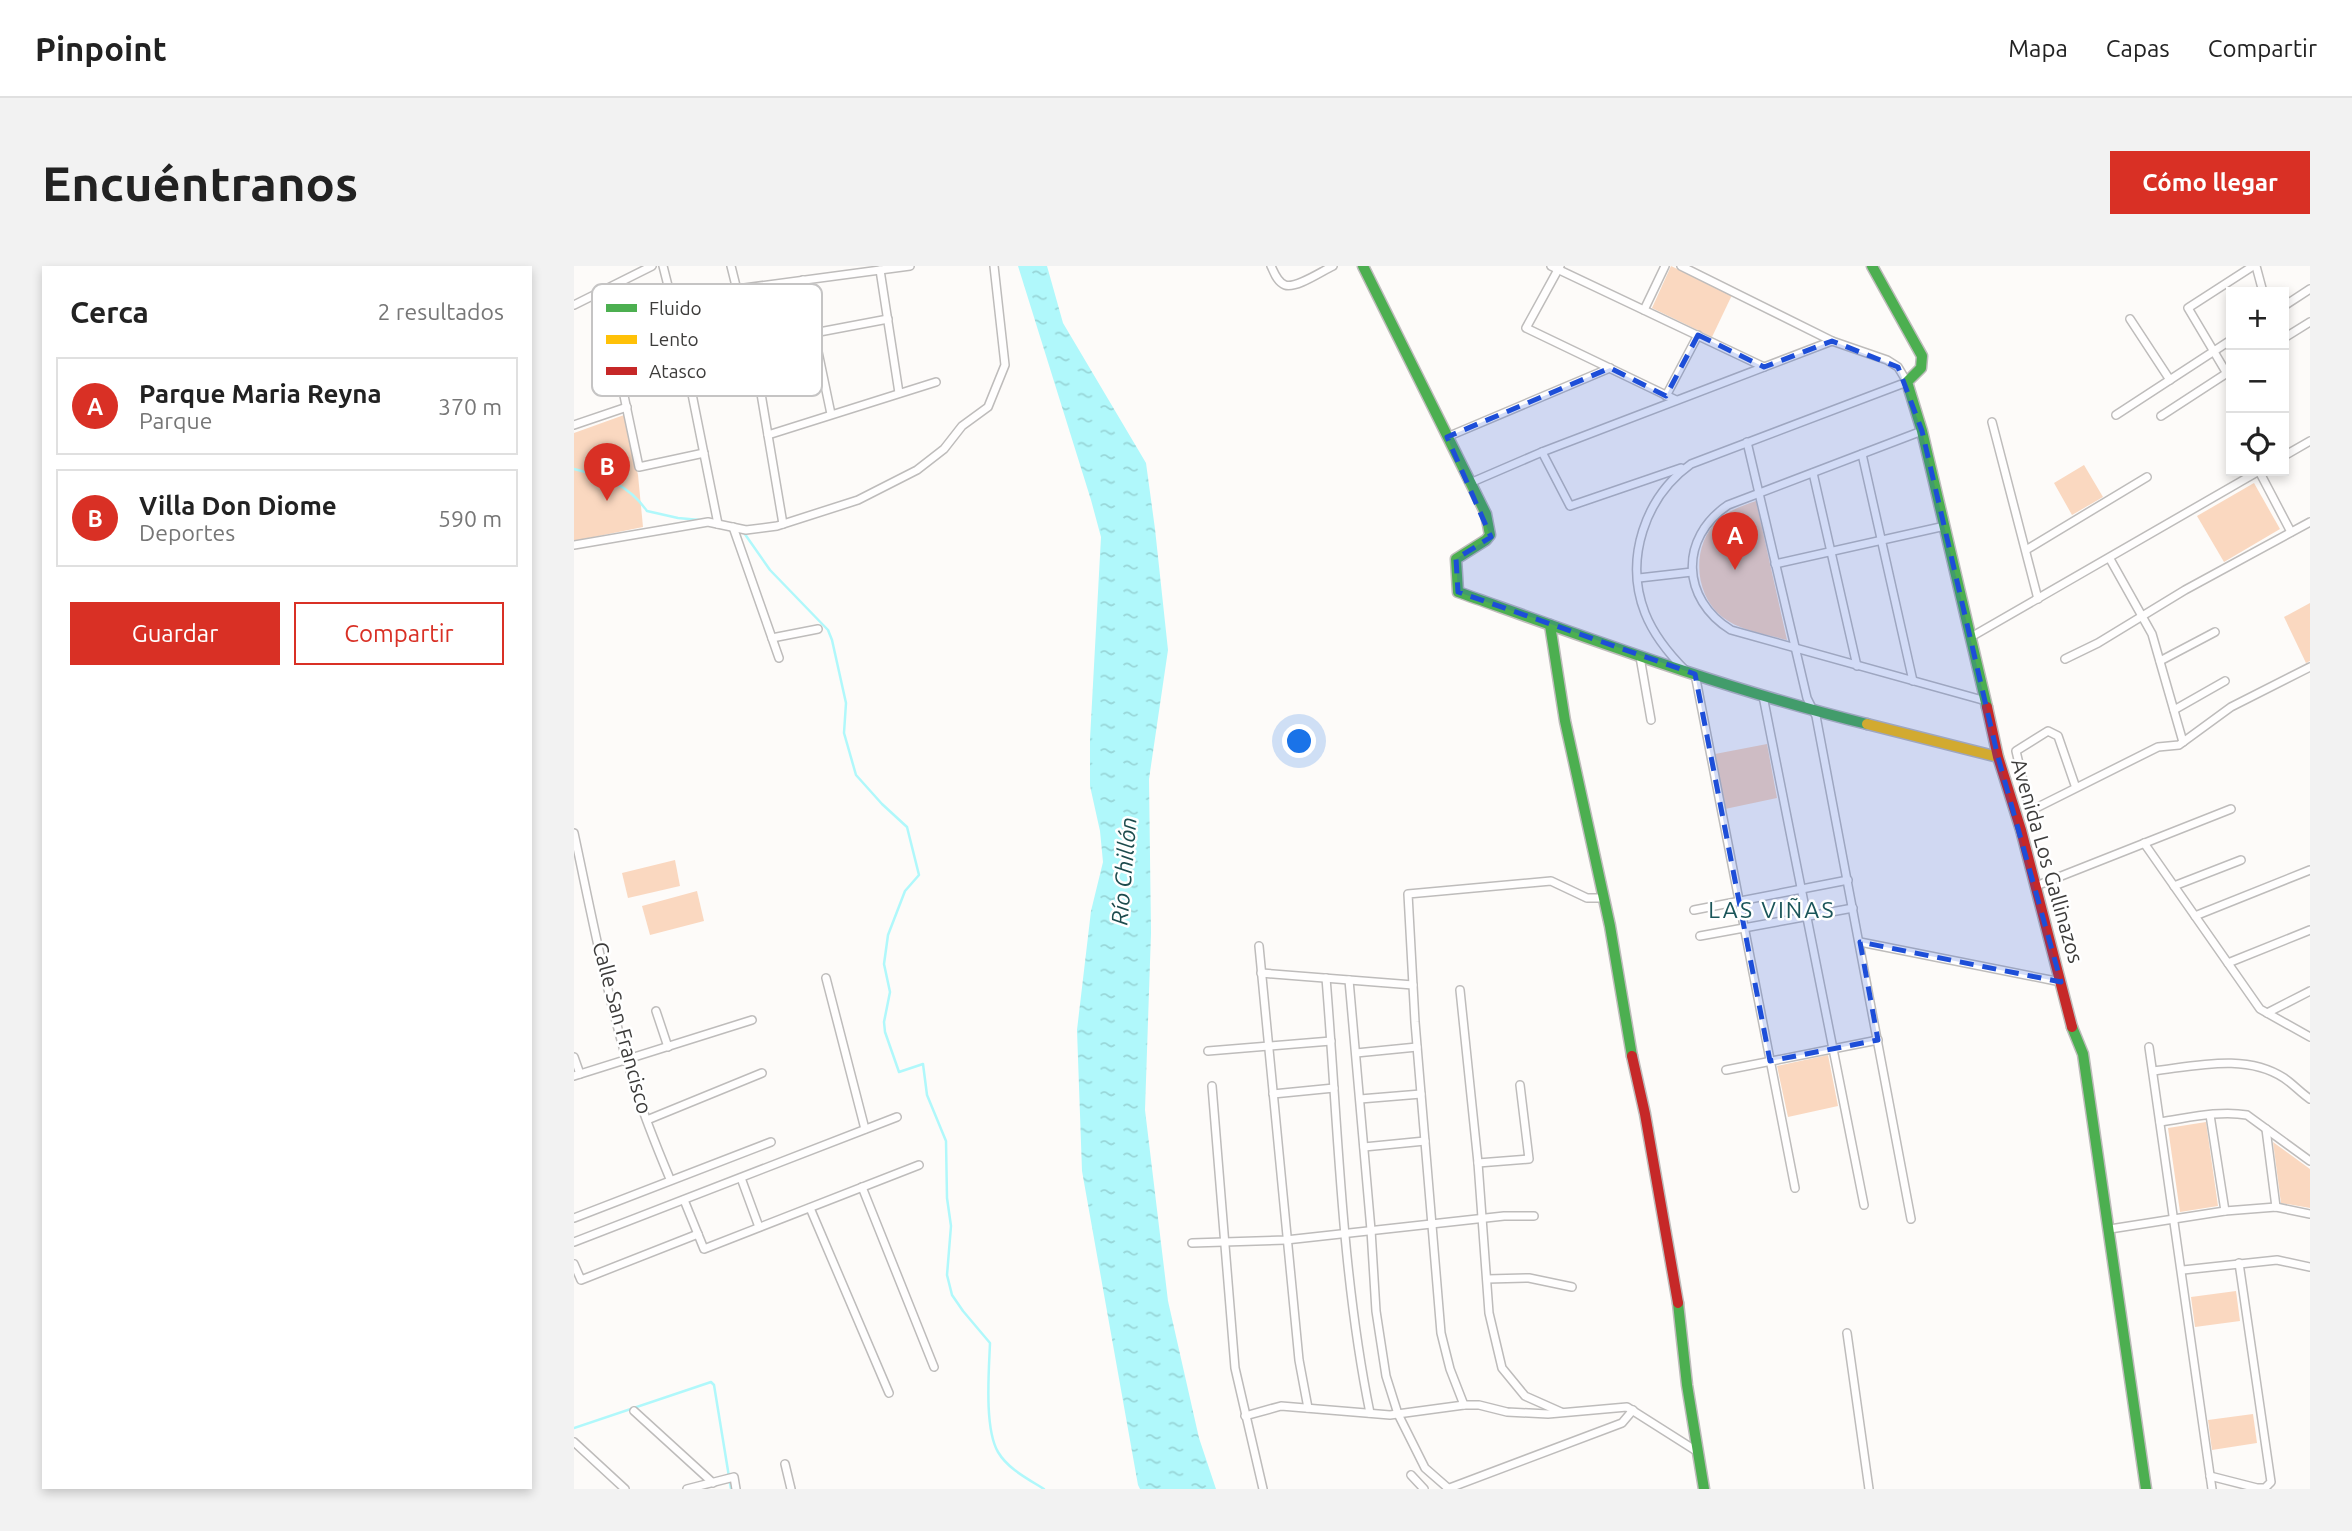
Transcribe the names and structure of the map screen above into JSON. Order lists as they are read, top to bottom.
{
  "streets": {
    "street": ["Avenida Los Gallinazos", "Calle San Francisco"]
  },
  "districts": ["LAS VIÑAS"],
  "water": ["Río Chillón"],
  "legend": ["Fluido", "Lento", "Atasco"],
  "page": {
    "header": "Pinpoint",
    "nav": ["Mapa", "Capas", "Compartir"],
    "buttons": [
      "Cómo llegar",
      ["Guardar", "Compartir"]
    ],
    "title": "Encuéntranos",
    "heading": ["Cerca", "2 resultados"],
    "map_buttons": ["+", "−"],
    "list": [
      {
        "mark": "A",
        "name": "Parque Maria Reyna",
        "note": "Parque",
        "value": "370 m"
      },
      {
        "mark": "B",
        "name": "Villa Don Diome",
        "note": "Deportes",
        "value": "590 m"
      }
    ],
    "pins": ["B", "A"]
  }
}
